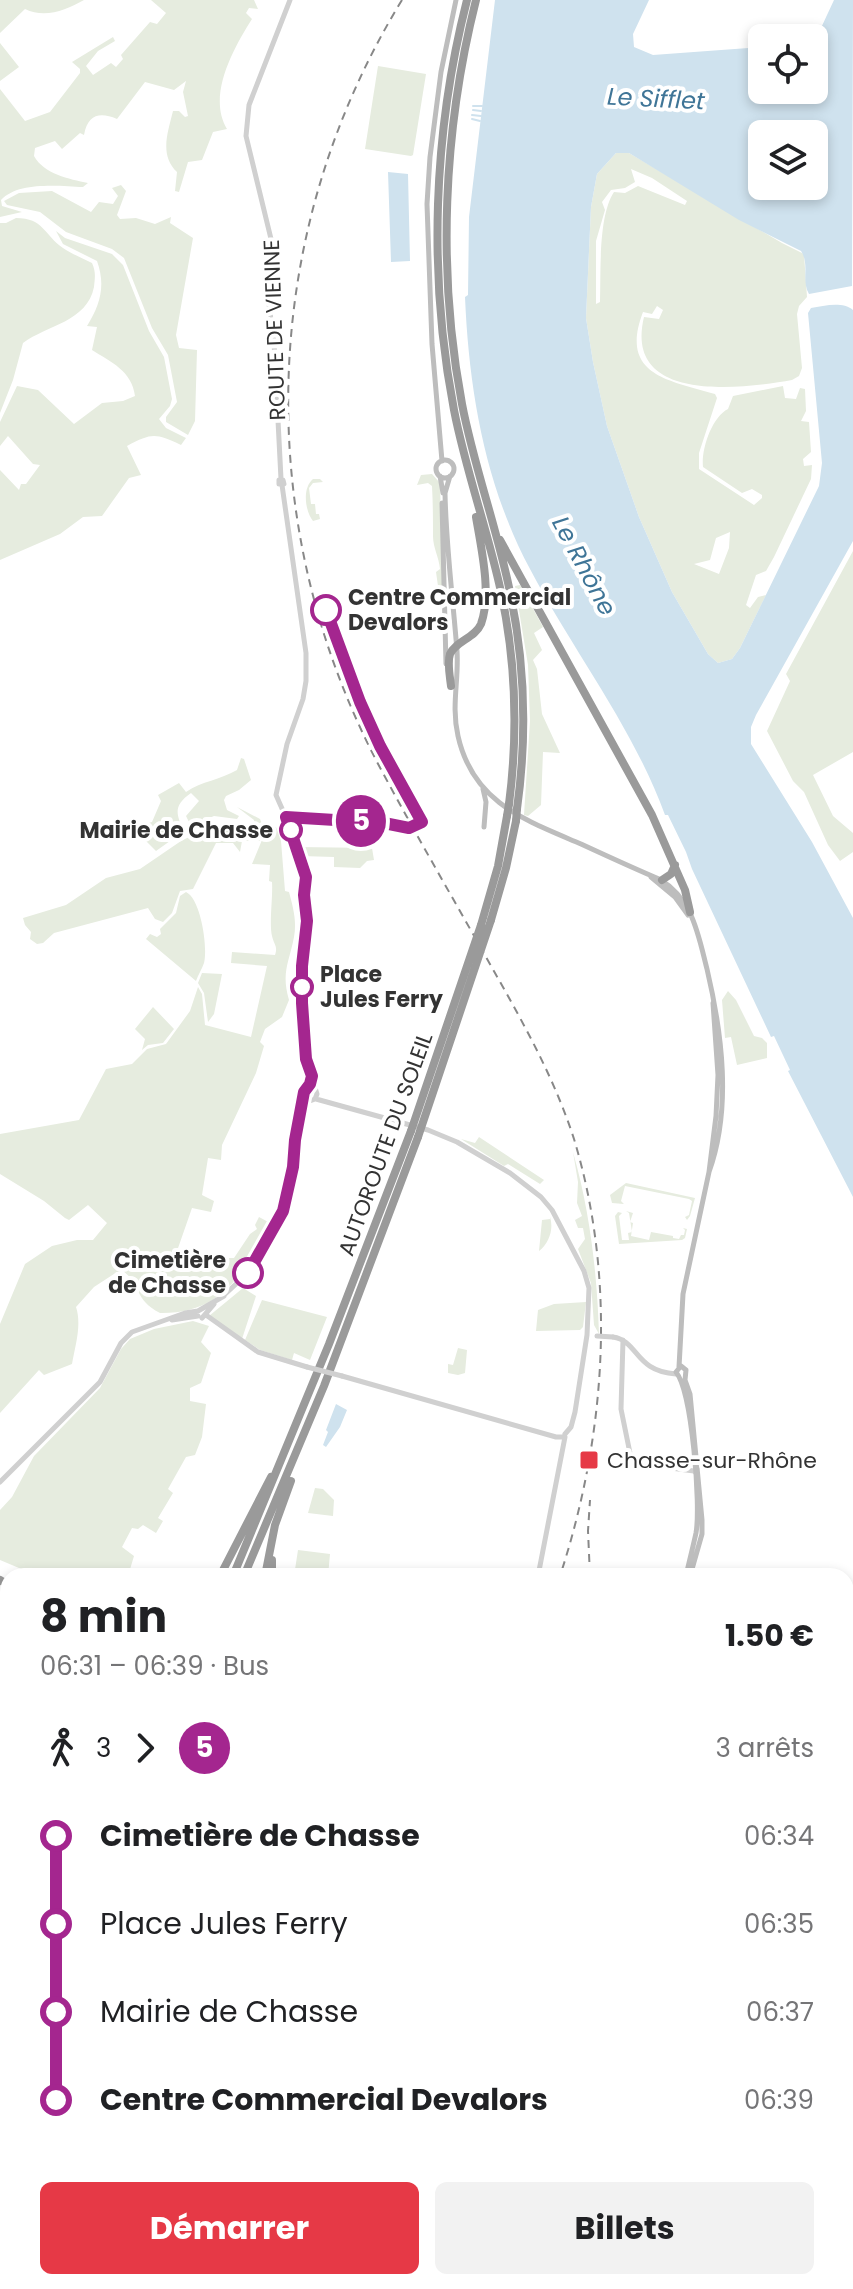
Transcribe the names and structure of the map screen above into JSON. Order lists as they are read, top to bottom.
{
  "streets": {
    "highway": ["AUTOROUTE DU SOLEIL"],
    "street": ["ROUTE DE VIENNE"]
  },
  "water": ["Le Sifflet", "Le Rhône"],
  "places": {
    "other": [
      "Centre Commercial Devalors",
      "Mairie de Chasse",
      "Place Jules Ferry",
      "Cimetière de Chasse"
    ],
    "transit": ["Chasse-sur-Rhône"]
  },
  "lines": ["bus line 5"],
  "page": {
    "on_map": "5",
    "heading": ["8 min", "06:31 – 06:39 · Bus", "1.50 €"],
    "legs": ["3", "5", "3 arrêts"],
    "list": [
      {
        "name": "Cimetière de Chasse",
        "value": "06:34"
      },
      {
        "name": "Place Jules Ferry",
        "value": "06:35"
      },
      {
        "name": "Mairie de Chasse",
        "value": "06:37"
      },
      {
        "name": "Centre Commercial Devalors",
        "value": "06:39"
      }
    ],
    "buttons": ["Démarrer", "Billets"]
  }
}
